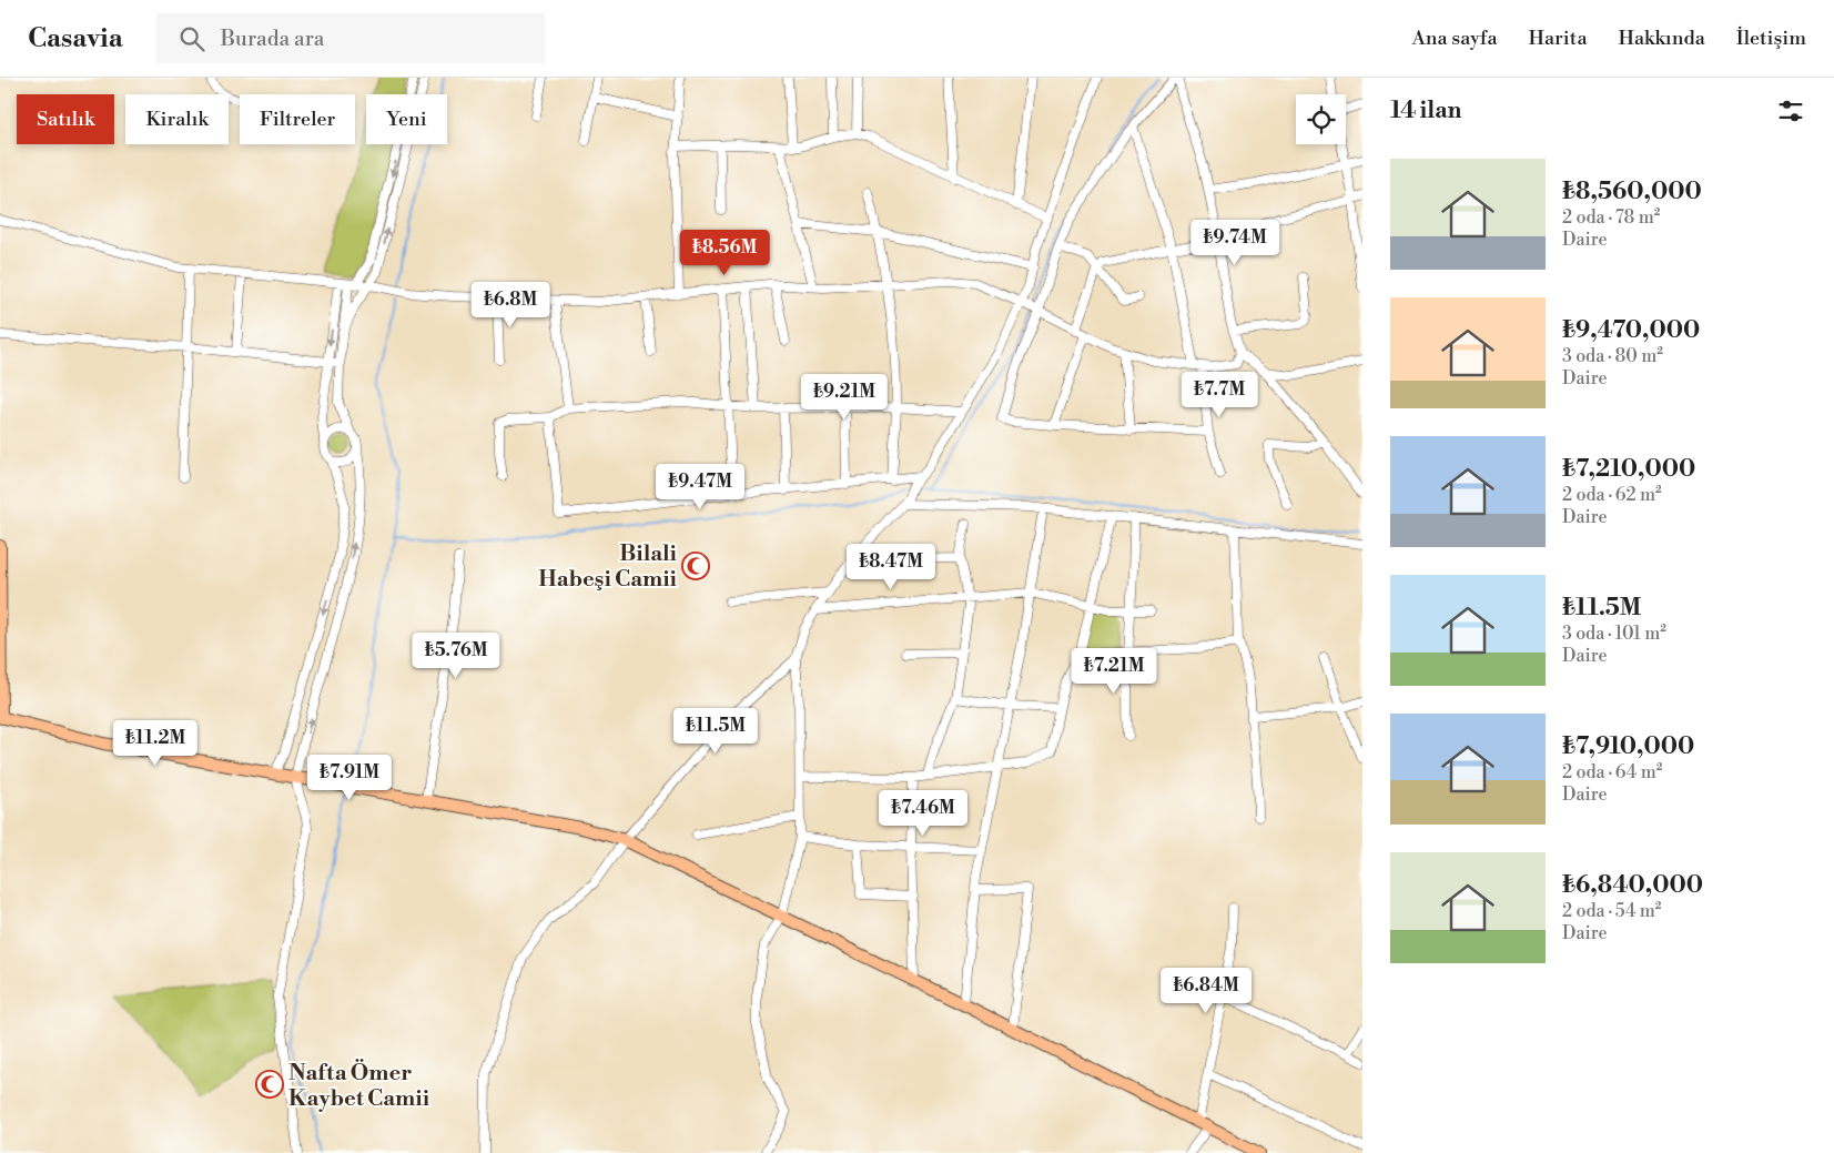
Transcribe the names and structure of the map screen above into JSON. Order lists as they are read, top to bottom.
{
  "places": {
    "mosque": ["Bilali Habeşi Camii", "Nafta Ömer Kaybet Camii"]
  },
  "page": {
    "header": "Casavia",
    "search": "Burada ara",
    "nav": [
      "Ana sayfa",
      "Harita",
      "Hakkında",
      "İletişim"
    ],
    "heading": "14 ilan",
    "chip": [
      "Satılık",
      "Kiralık",
      "Filtreler",
      "Yeni"
    ],
    "list": [
      {
        "name": "₺8,560,000",
        "note": "2 oda · 78 m² · Daire"
      },
      {
        "name": "₺9,470,000",
        "note": "3 oda · 80 m² · Daire"
      },
      {
        "name": "₺7,210,000",
        "note": "2 oda · 62 m² · Daire"
      },
      {
        "name": "₺11.5M",
        "note": "3 oda · 101 m² · Daire"
      },
      {
        "name": "₺7,910,000",
        "note": "2 oda · 64 m² · Daire"
      },
      {
        "name": "₺6,840,000",
        "note": "2 oda · 54 m² · Daire"
      }
    ],
    "price": [
      "₺9.74M",
      "₺8.56M",
      "₺6.8M",
      "₺7.7M",
      "₺9.21M",
      "₺9.47M",
      "₺8.47M",
      "₺5.76M",
      "₺7.21M",
      "₺11.5M",
      "₺11.2M",
      "₺7.91M",
      "₺7.46M",
      "₺6.84M"
    ]
  }
}
